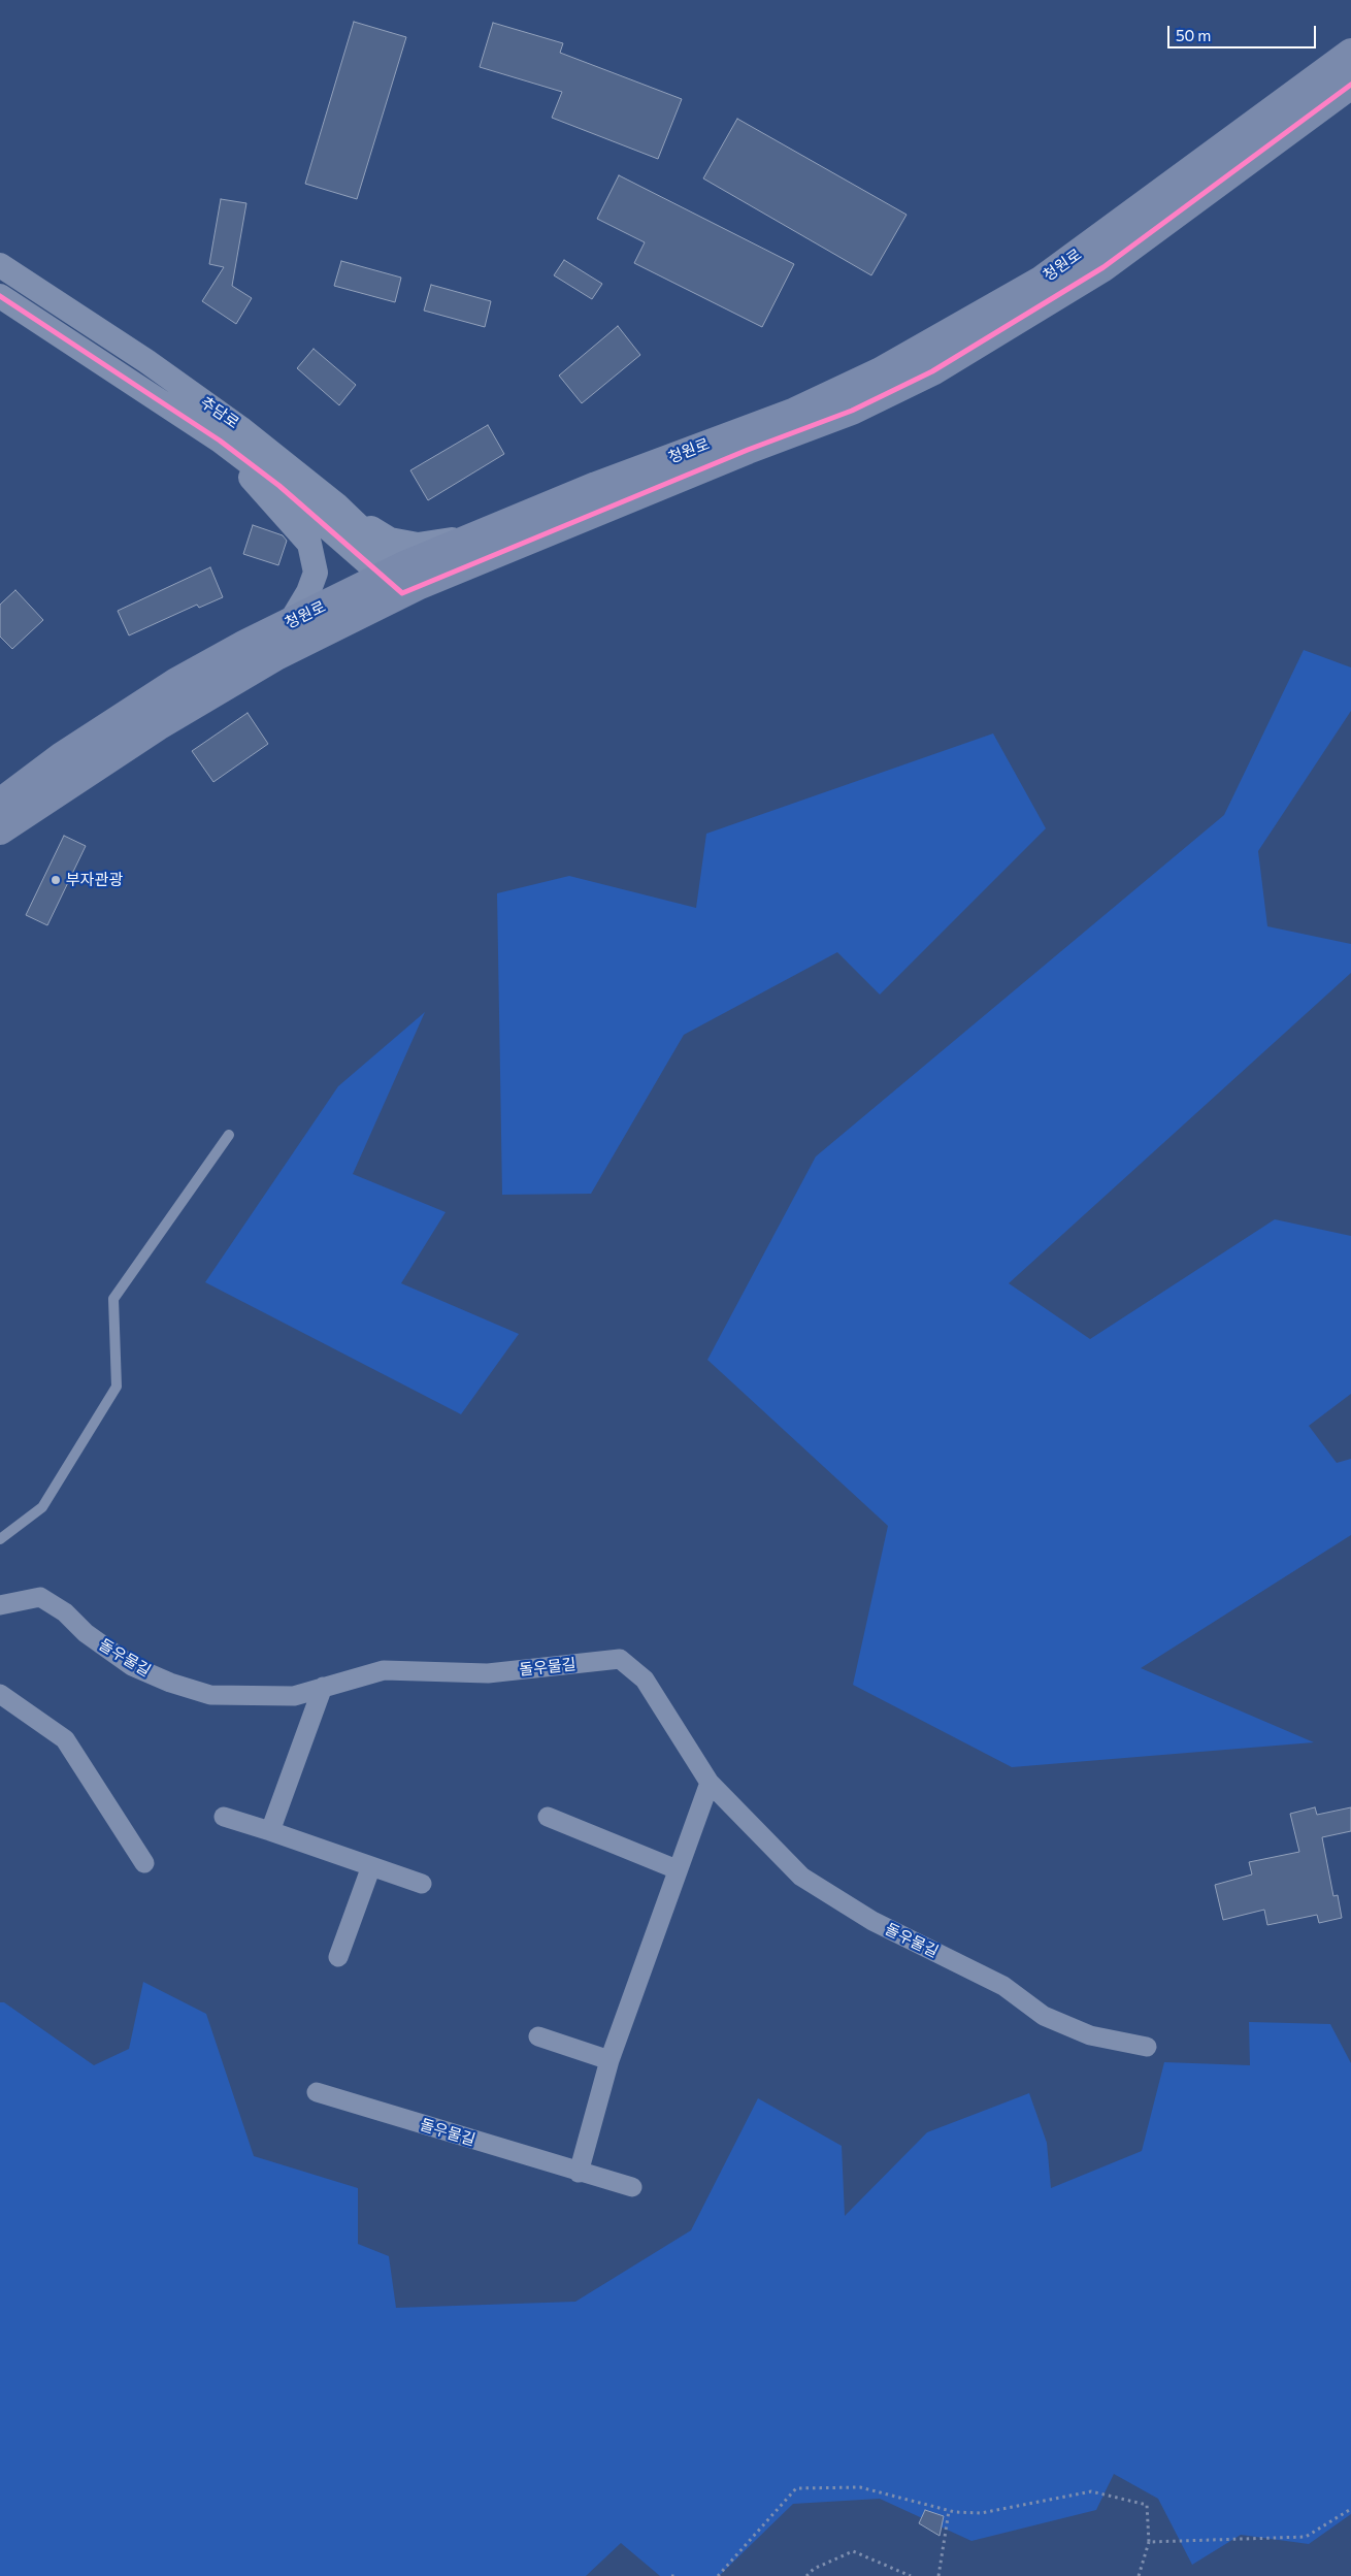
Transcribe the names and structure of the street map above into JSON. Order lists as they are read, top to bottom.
{
  "streets": {
    "main road": ["청원로"],
    "street": ["추담로", "돌우물길"]
  },
  "crossings": [
    ["청원로", "추담로"]
  ],
  "places": ["부자관광"],
  "scale_bar": "50 m"
}
